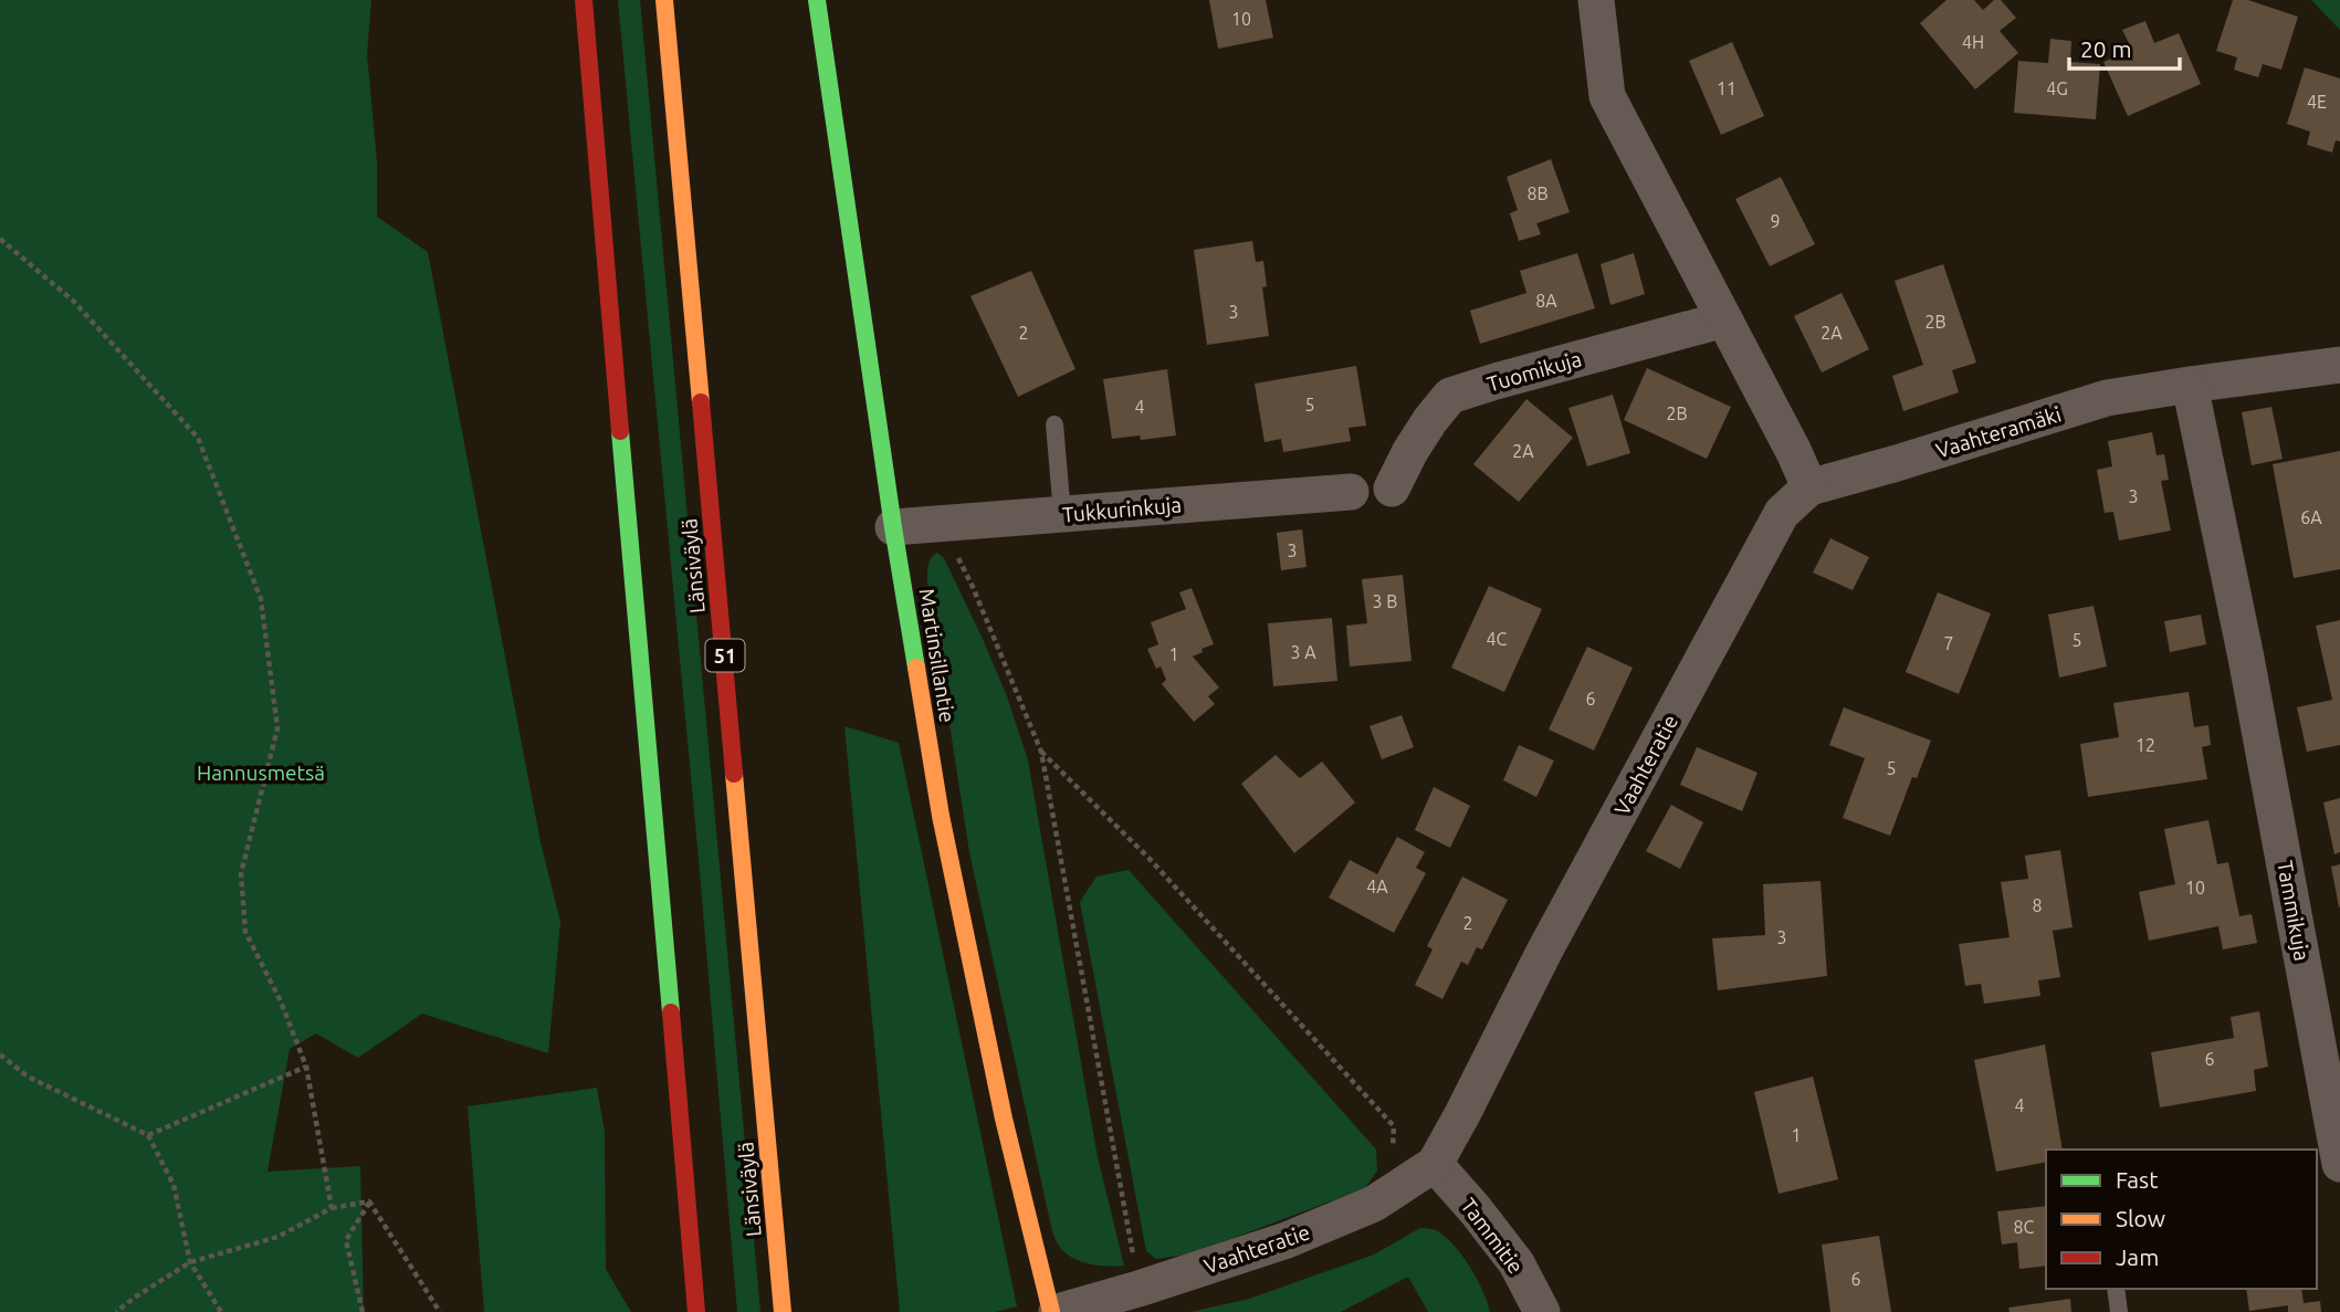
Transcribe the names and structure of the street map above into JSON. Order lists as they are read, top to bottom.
{
  "streets": {
    "main road": ["Länsiväylä", "51", "Martinsillantie"],
    "street": [
      "Tuomikuja",
      "Vaahteramäki",
      "Tukkurinkuja",
      "Vaahteratie",
      "Tammikuja",
      "Tammitie"
    ]
  },
  "crossings": [
    ["Vaahteramäki", "Vaahteratie"],
    ["Vaahteramäki", "Tammikuja"],
    ["Tukkurinkuja", "Martinsillantie"],
    ["Martinsillantie", "Vaahteratie"],
    ["Vaahteratie", "Tammitie"]
  ],
  "parks": ["Hannusmetsä"],
  "house_numbers": [
    "10",
    "4H",
    "11",
    "4G",
    "4E",
    "8B",
    "9",
    "8A",
    "3",
    "2B",
    "2",
    "2A",
    "5",
    "4",
    "2B",
    "2A",
    "3",
    "6A",
    "3",
    "3 B",
    "4C",
    "5",
    "7",
    "3 A",
    "1",
    "6",
    "12",
    "5",
    "4A",
    "10",
    "8",
    "2",
    "3",
    "6",
    "4",
    "1",
    "8C",
    "6"
  ],
  "legend": ["Fast", "Slow", "Jam"],
  "scale_bar": "20 m"
}
